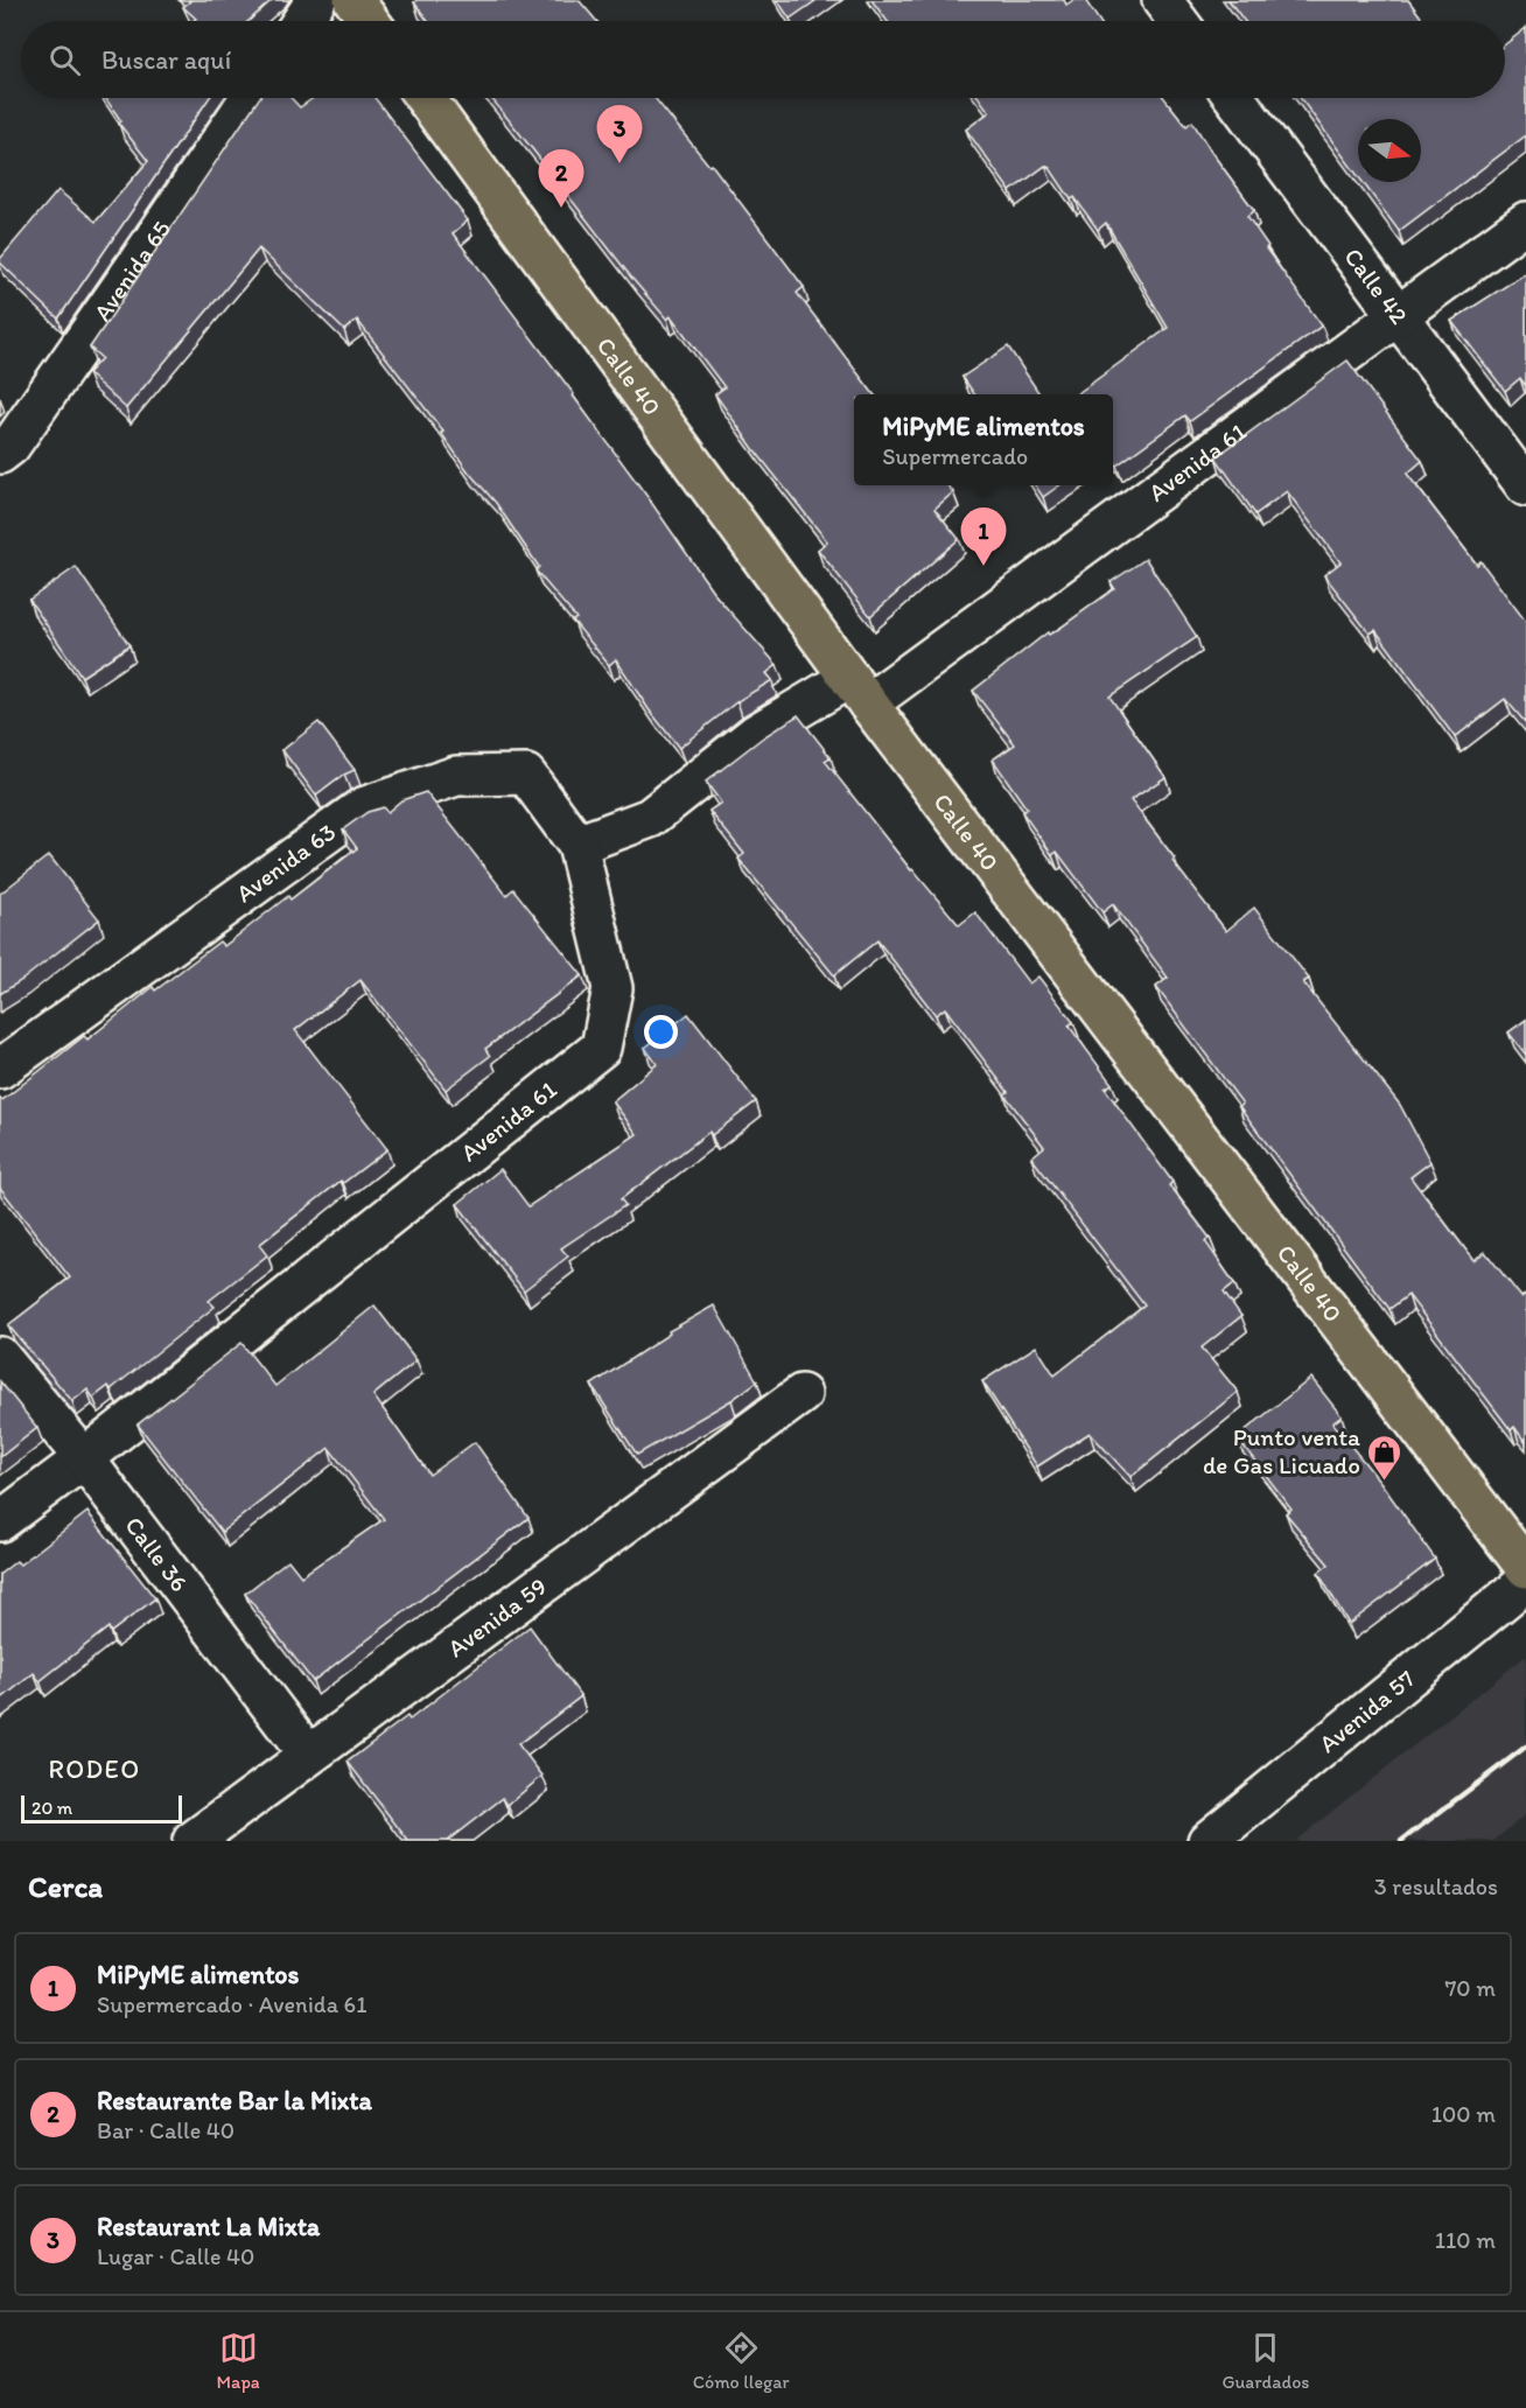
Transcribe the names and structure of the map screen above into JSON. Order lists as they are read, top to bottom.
{
  "streets": {
    "main road": ["Calle 40"],
    "street": [
      "Avenida 65",
      "Calle 42",
      "Avenida 61",
      "Avenida 63",
      "Calle 36",
      "Avenida 59",
      "Avenida 57"
    ]
  },
  "crossings": [
    ["Calle 42", "Avenida 61"],
    ["Calle 40", "Avenida 61"],
    ["Avenida 61", "Avenida 63"],
    ["Avenida 61", "Calle 36"],
    ["Calle 36", "Avenida 59"]
  ],
  "districts": ["RODEO"],
  "places": {
    "shop": ["Punto venta de Gas Licuado"]
  },
  "scale_bar": "20 m",
  "north": "right",
  "page": {
    "search": "Buscar aquí",
    "pins": ["3", "2", "1"],
    "popup": ["MiPyME alimentos", "Supermercado"],
    "scale": "20 m",
    "heading": ["Cerca", "3 resultados"],
    "list": [
      {
        "mark": "1",
        "name": "MiPyME alimentos",
        "note": "Supermercado · Avenida 61",
        "value": "70 m"
      },
      {
        "mark": "2",
        "name": "Restaurante Bar la Mixta",
        "note": "Bar · Calle 40",
        "value": "100 m"
      },
      {
        "mark": "3",
        "name": "Restaurant La Mixta",
        "note": "Lugar · Calle 40",
        "value": "110 m"
      }
    ],
    "nav": ["Mapa", "Cómo llegar", "Guardados"]
  }
}
